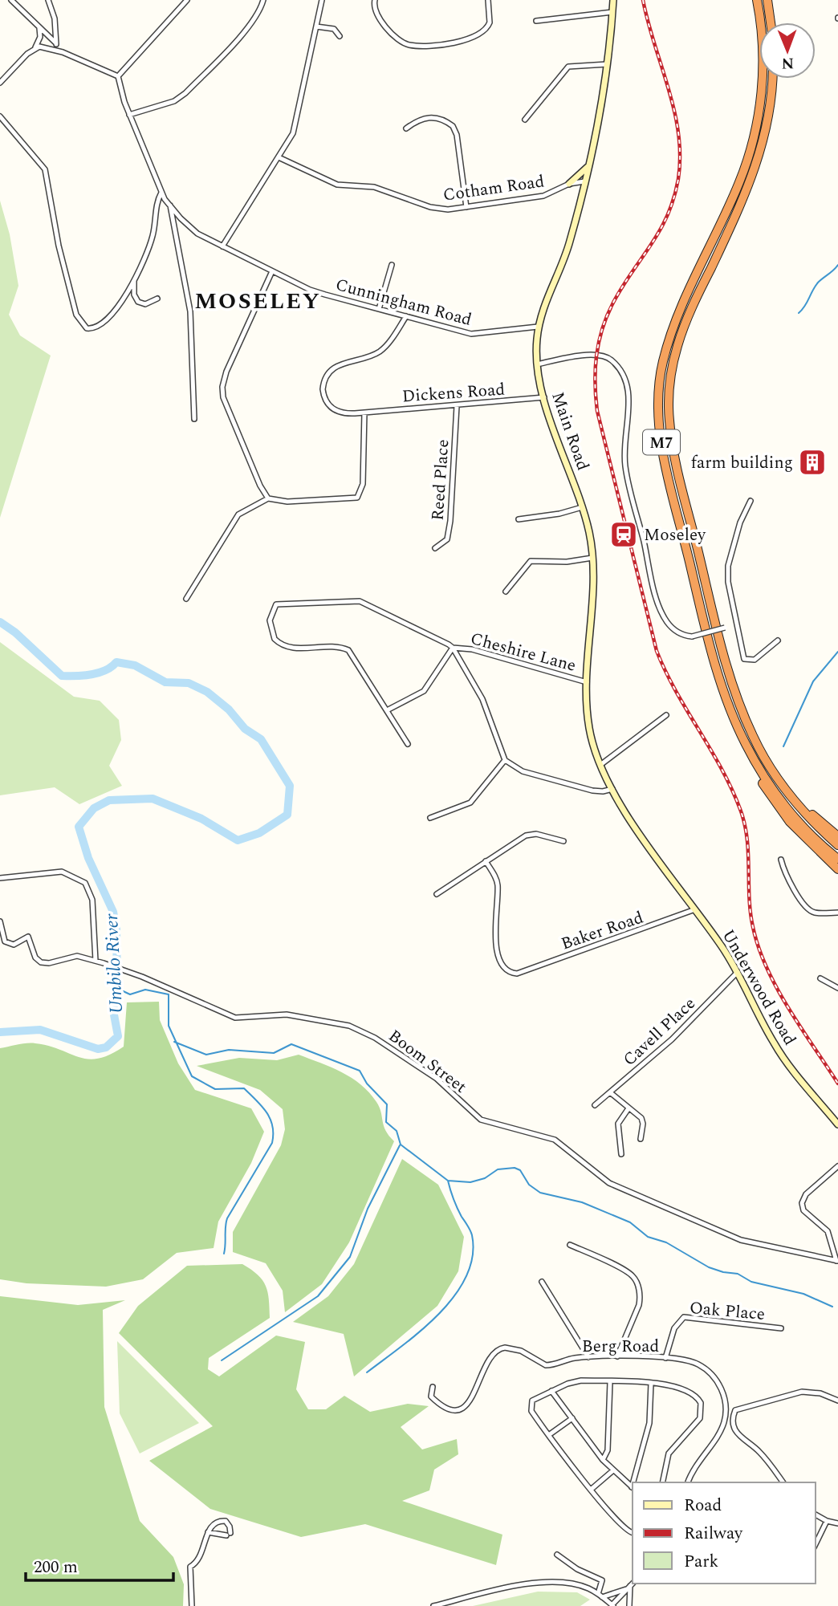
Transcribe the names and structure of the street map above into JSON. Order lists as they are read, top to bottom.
{
  "streets": {
    "highway": ["M7"],
    "main road": ["Main Road", "Underwood Road"],
    "street": [
      "Cotham Road",
      "Cunningham Road",
      "Dickens Road",
      "Reed Place",
      "Cheshire Lane",
      "Baker Road",
      "Cavell Place",
      "Boom Street",
      "Oak Place",
      "Berg Road"
    ]
  },
  "crossings": [
    ["Cotham Road", "Main Road"],
    ["Cunningham Road", "Dickens Road"],
    ["Cunningham Road", "Main Road"],
    ["Dickens Road", "Main Road"],
    ["Dickens Road", "Reed Place"],
    ["Main Road", "Cheshire Lane"],
    ["Main Road", "Underwood Road"],
    ["Baker Road", "Underwood Road"],
    ["Underwood Road", "Cavell Place"],
    ["Oak Place", "Berg Road"]
  ],
  "districts": ["MOSELEY"],
  "water": ["Umbilo River"],
  "places": {
    "building": ["farm building"],
    "station": ["Moseley"]
  },
  "legend": ["Road", "Railway", "Park"],
  "scale_bar": "200 m",
  "north": "bottom"
}
